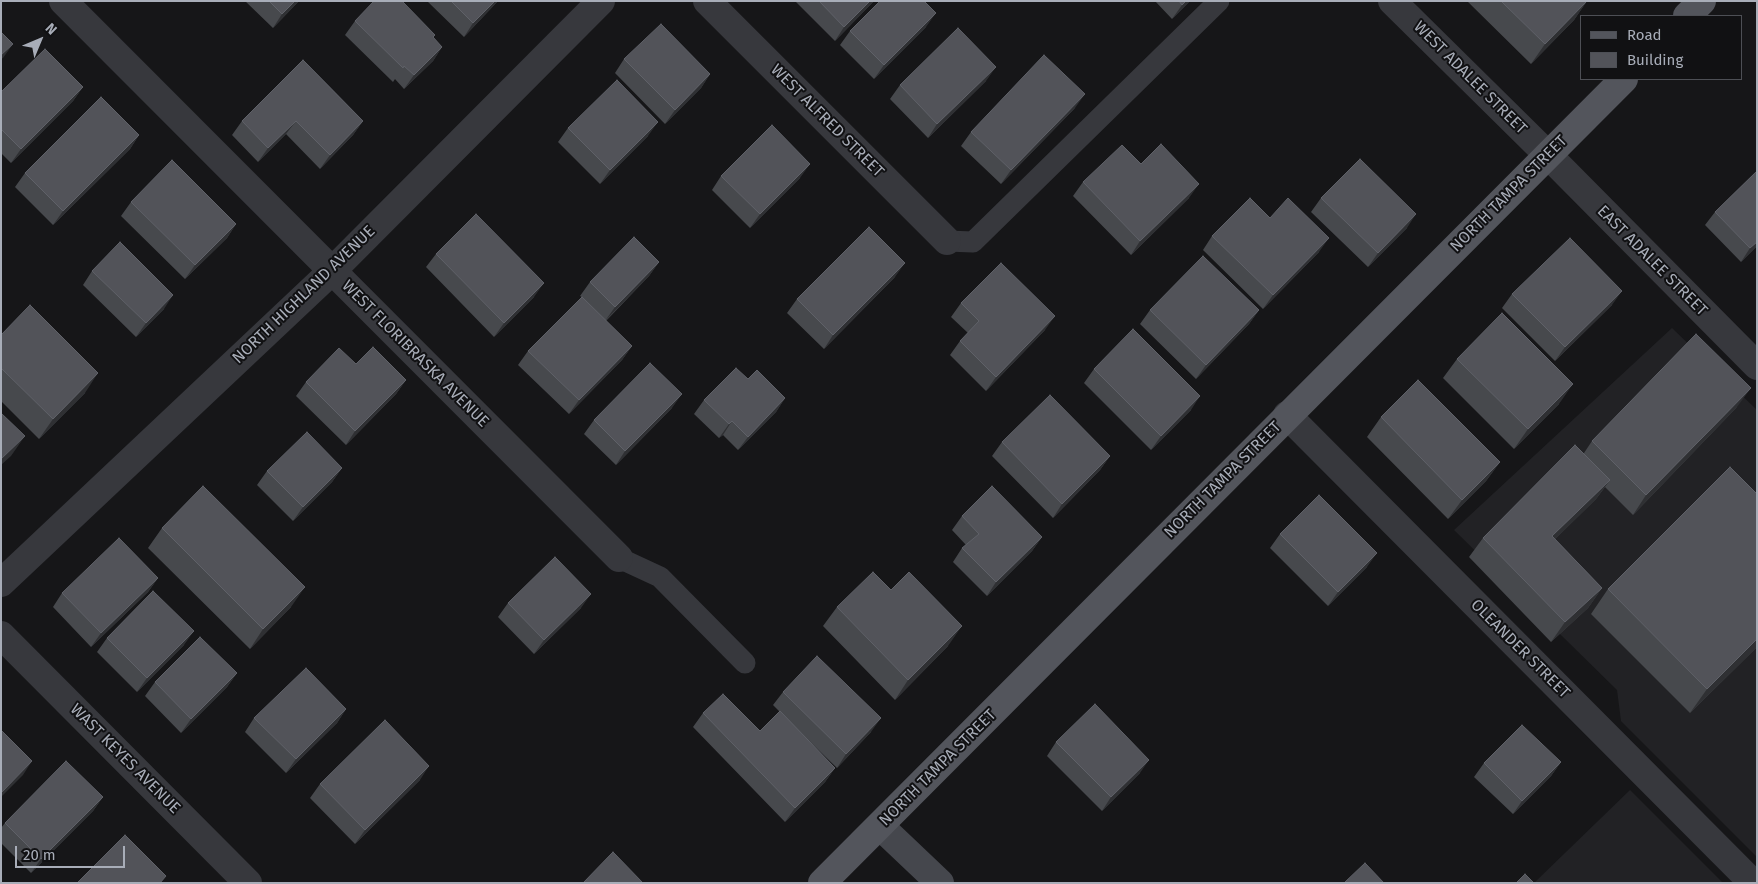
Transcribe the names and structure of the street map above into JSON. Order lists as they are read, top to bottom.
{
  "streets": {
    "main road": ["NORTH TAMPA STREET"],
    "street": [
      "WEST ADALEE STREET",
      "WEST ALFRED STREET",
      "EAST ADALEE STREET",
      "NORTH HIGHLAND AVENUE",
      "WEST FLORIBRASKA AVENUE",
      "OLEANDER STREET",
      "WAST KEYES AVENUE"
    ]
  },
  "crossings": [
    ["WEST ADALEE STREET", "NORTH TAMPA STREET"],
    ["WEST ADALEE STREET", "EAST ADALEE STREET"],
    ["NORTH TAMPA STREET", "EAST ADALEE STREET"],
    ["NORTH TAMPA STREET", "OLEANDER STREET"],
    ["NORTH HIGHLAND AVENUE", "WEST FLORIBRASKA AVENUE"]
  ],
  "legend": ["Road", "Building"],
  "scale_bar": "20 m",
  "north": "top right"
}
